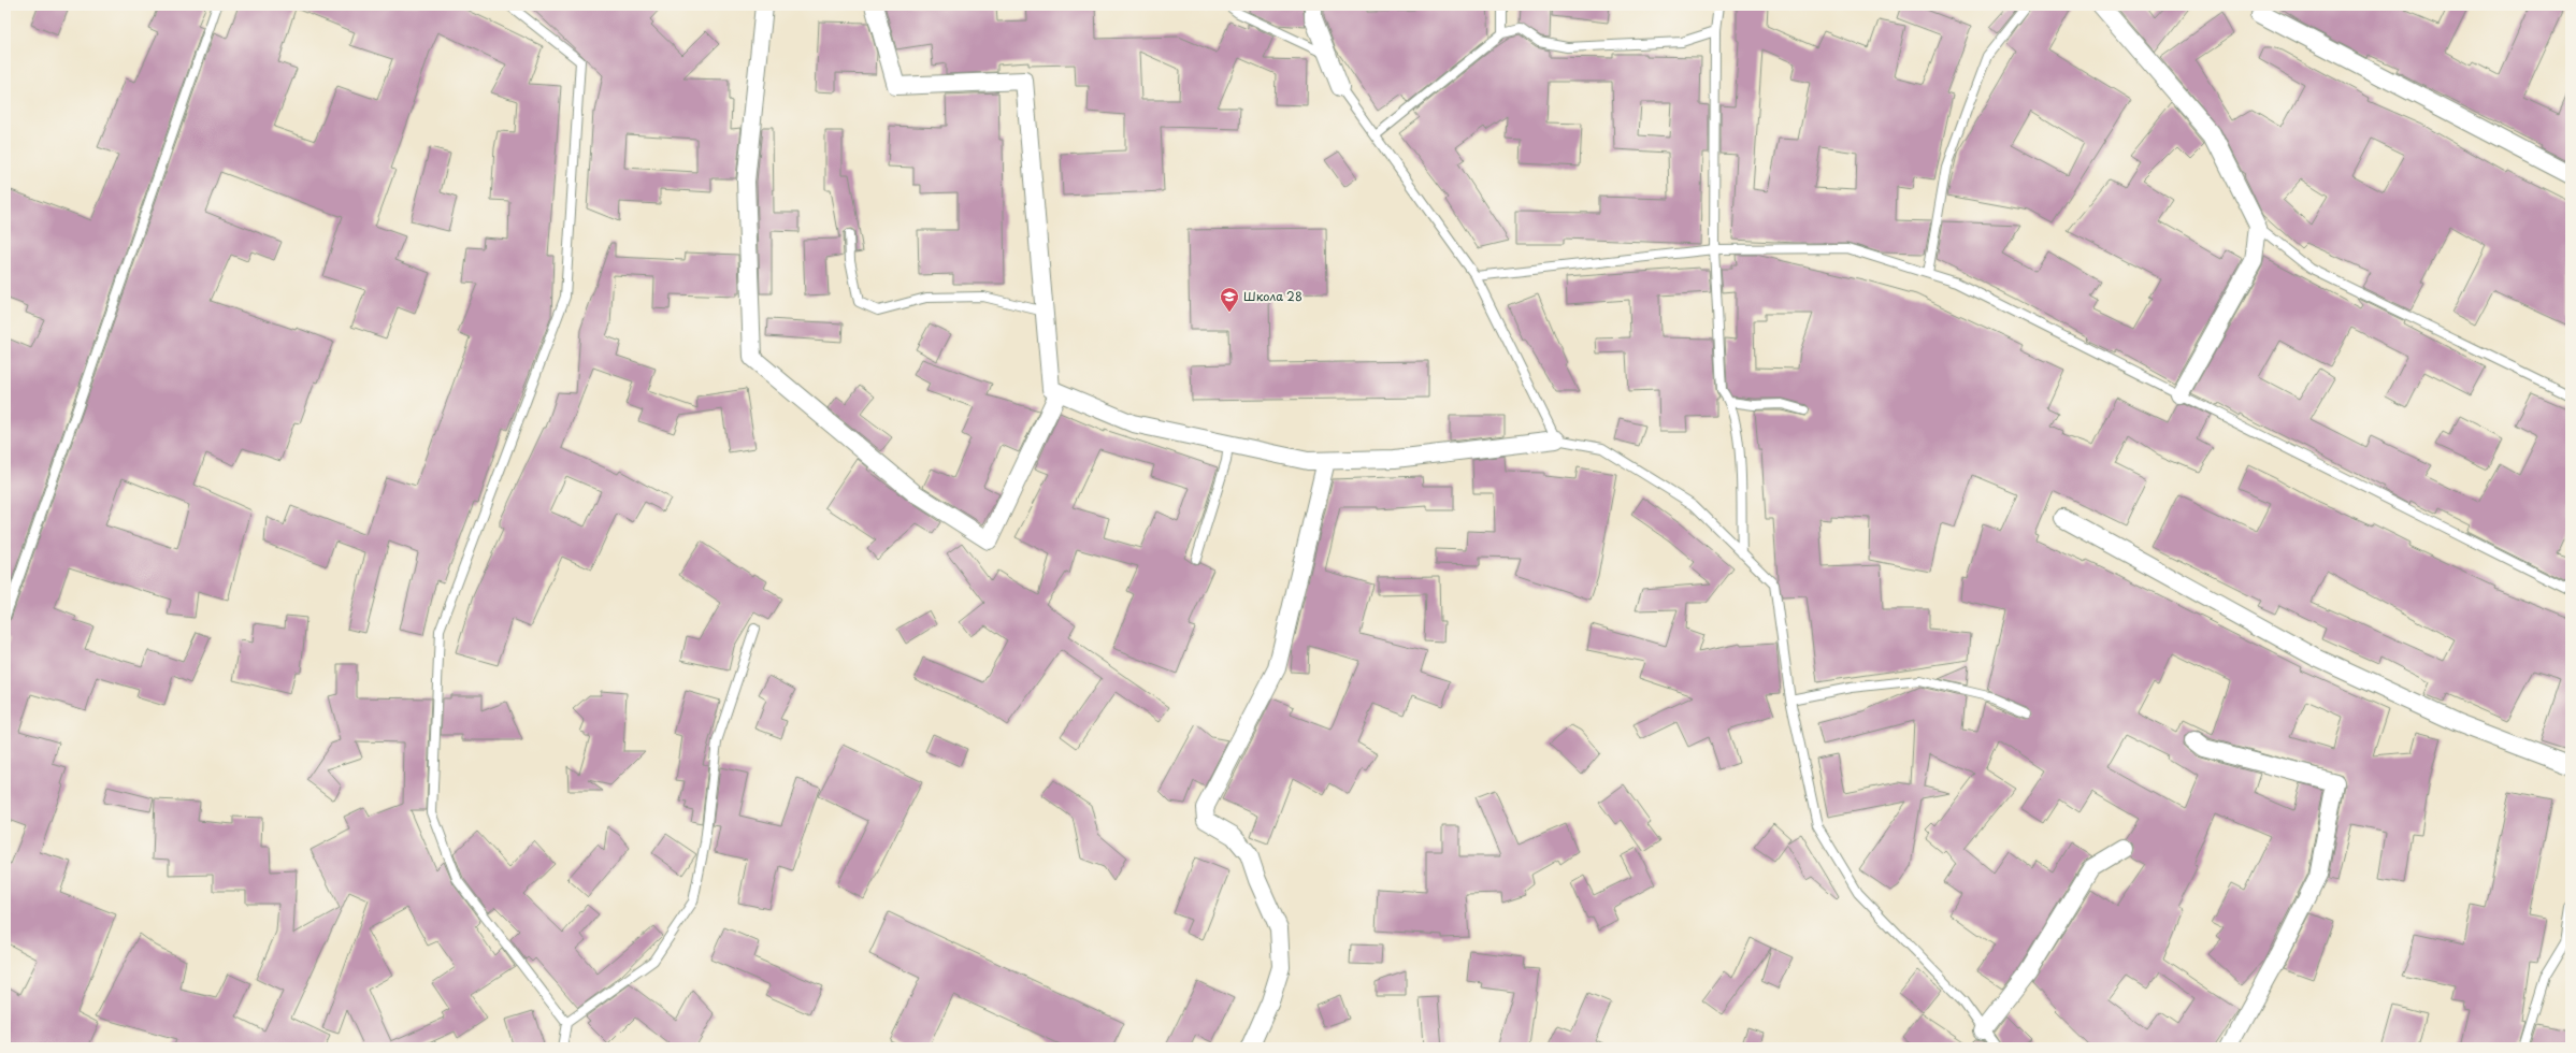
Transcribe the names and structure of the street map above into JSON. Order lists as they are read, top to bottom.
{
  "places": {
    "school or university": ["Школа 28"]
  }
}
